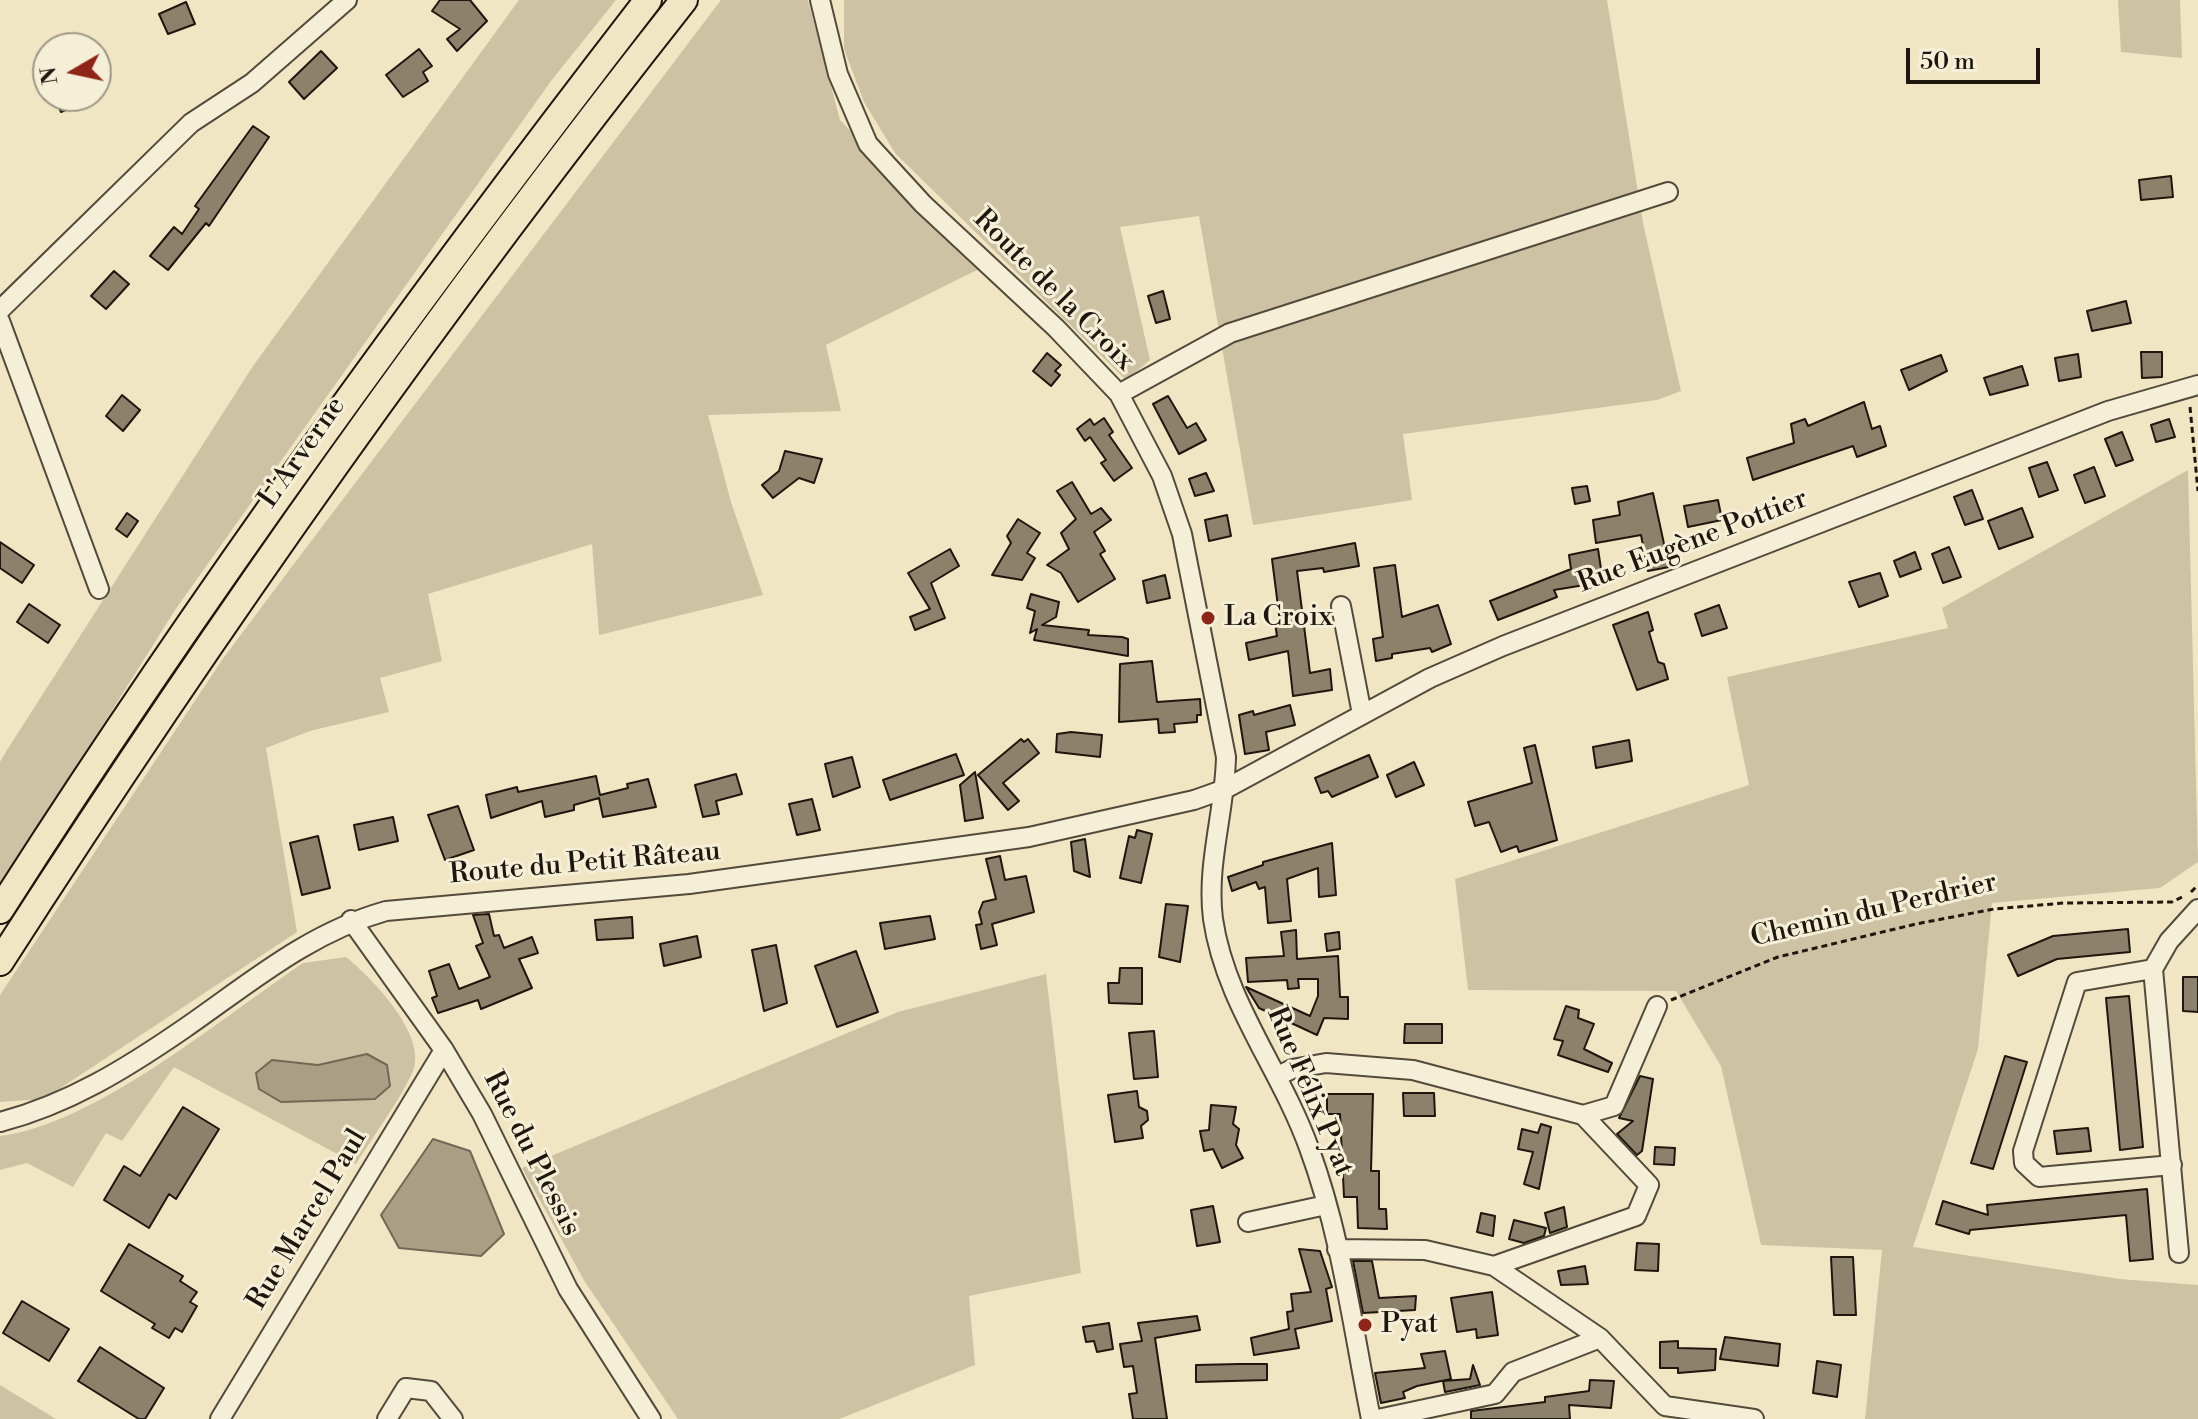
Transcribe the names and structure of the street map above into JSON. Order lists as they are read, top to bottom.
{
  "streets": {
    "highway": ["L'Arverne"],
    "street": [
      "Route de la Croix",
      "Rue Eugène Pottier",
      "Route du Petit Râteau",
      "Rue Félix Pyat",
      "Rue du Plessis",
      "Rue Marcel Paul"
    ],
    "path": ["Chemin du Perdrier"]
  },
  "crossings": [
    ["Route de la Croix", "Rue Eugène Pottier"],
    ["Route de la Croix", "Route du Petit Râteau"],
    ["Route de la Croix", "Rue Félix Pyat"],
    ["Rue Eugène Pottier", "Route du Petit Râteau"],
    ["Rue Eugène Pottier", "Rue Félix Pyat"],
    ["Route du Petit Râteau", "Rue Félix Pyat"],
    ["Route du Petit Râteau", "Rue du Plessis"],
    ["Rue du Plessis", "Rue Marcel Paul"]
  ],
  "places": ["La Croix", "Pyat"],
  "scale_bar": "50 m",
  "north": "left"
}
